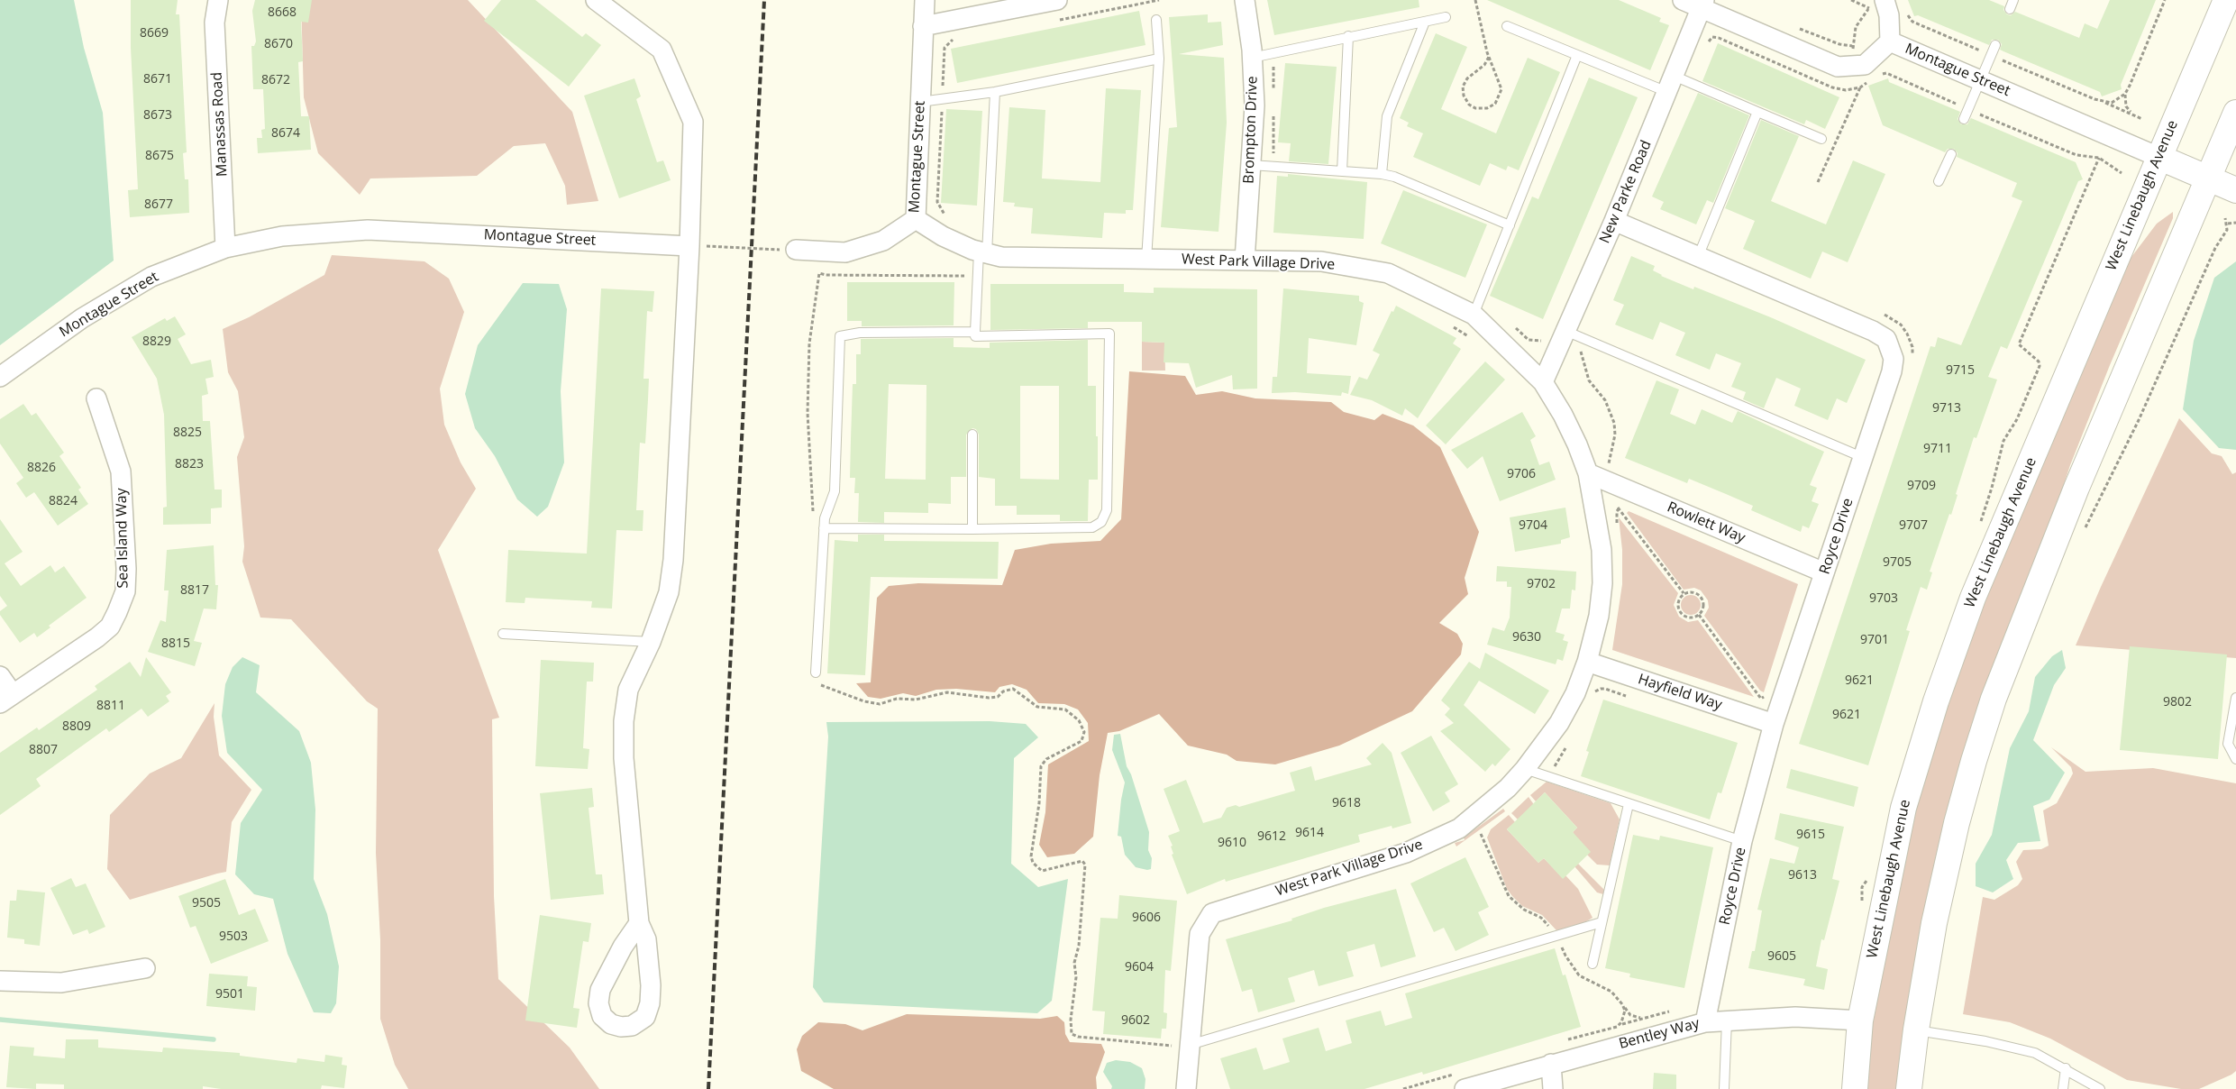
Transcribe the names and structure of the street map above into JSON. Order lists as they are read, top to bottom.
{
  "streets": {
    "main road": ["Montague Street", "West Linebaugh Avenue"],
    "street": [
      "Manassas Road",
      "Brompton Drive",
      "New Parke Road",
      "West Park Village Drive",
      "Rowlett Way",
      "Royce Drive",
      "Sea Island Way",
      "Hayfield Way",
      "Bentley Way"
    ]
  },
  "crossings": [
    ["Montague Street", "Manassas Road"],
    ["Montague Street", "New Parke Road"],
    ["Montague Street", "West Linebaugh Avenue"],
    ["Montague Street", "West Park Village Drive"],
    ["Brompton Drive", "West Park Village Drive"],
    ["New Parke Road", "West Park Village Drive"],
    ["New Parke Road", "Royce Drive"],
    ["West Linebaugh Avenue", "Bentley Way"],
    ["West Park Village Drive", "Rowlett Way"],
    ["West Park Village Drive", "Hayfield Way"],
    ["Rowlett Way", "Royce Drive"],
    ["Royce Drive", "Hayfield Way"],
    ["Royce Drive", "Bentley Way"]
  ],
  "house_numbers": [
    "8668",
    "8669",
    "8670",
    "8671",
    "8672",
    "8673",
    "8674",
    "8675",
    "8677",
    "8829",
    "9715",
    "9713",
    "8825",
    "9711",
    "8823",
    "8826",
    "9706",
    "9709",
    "8824",
    "9704",
    "9707",
    "9705",
    "9702",
    "8817",
    "9703",
    "9630",
    "9701",
    "8815",
    "9621",
    "9802",
    "8811",
    "9621",
    "8809",
    "8807",
    "9618",
    "9614",
    "9615",
    "9612",
    "9610",
    "9613",
    "9505",
    "9606",
    "9503",
    "9605",
    "9604",
    "9501",
    "9602"
  ]
}
